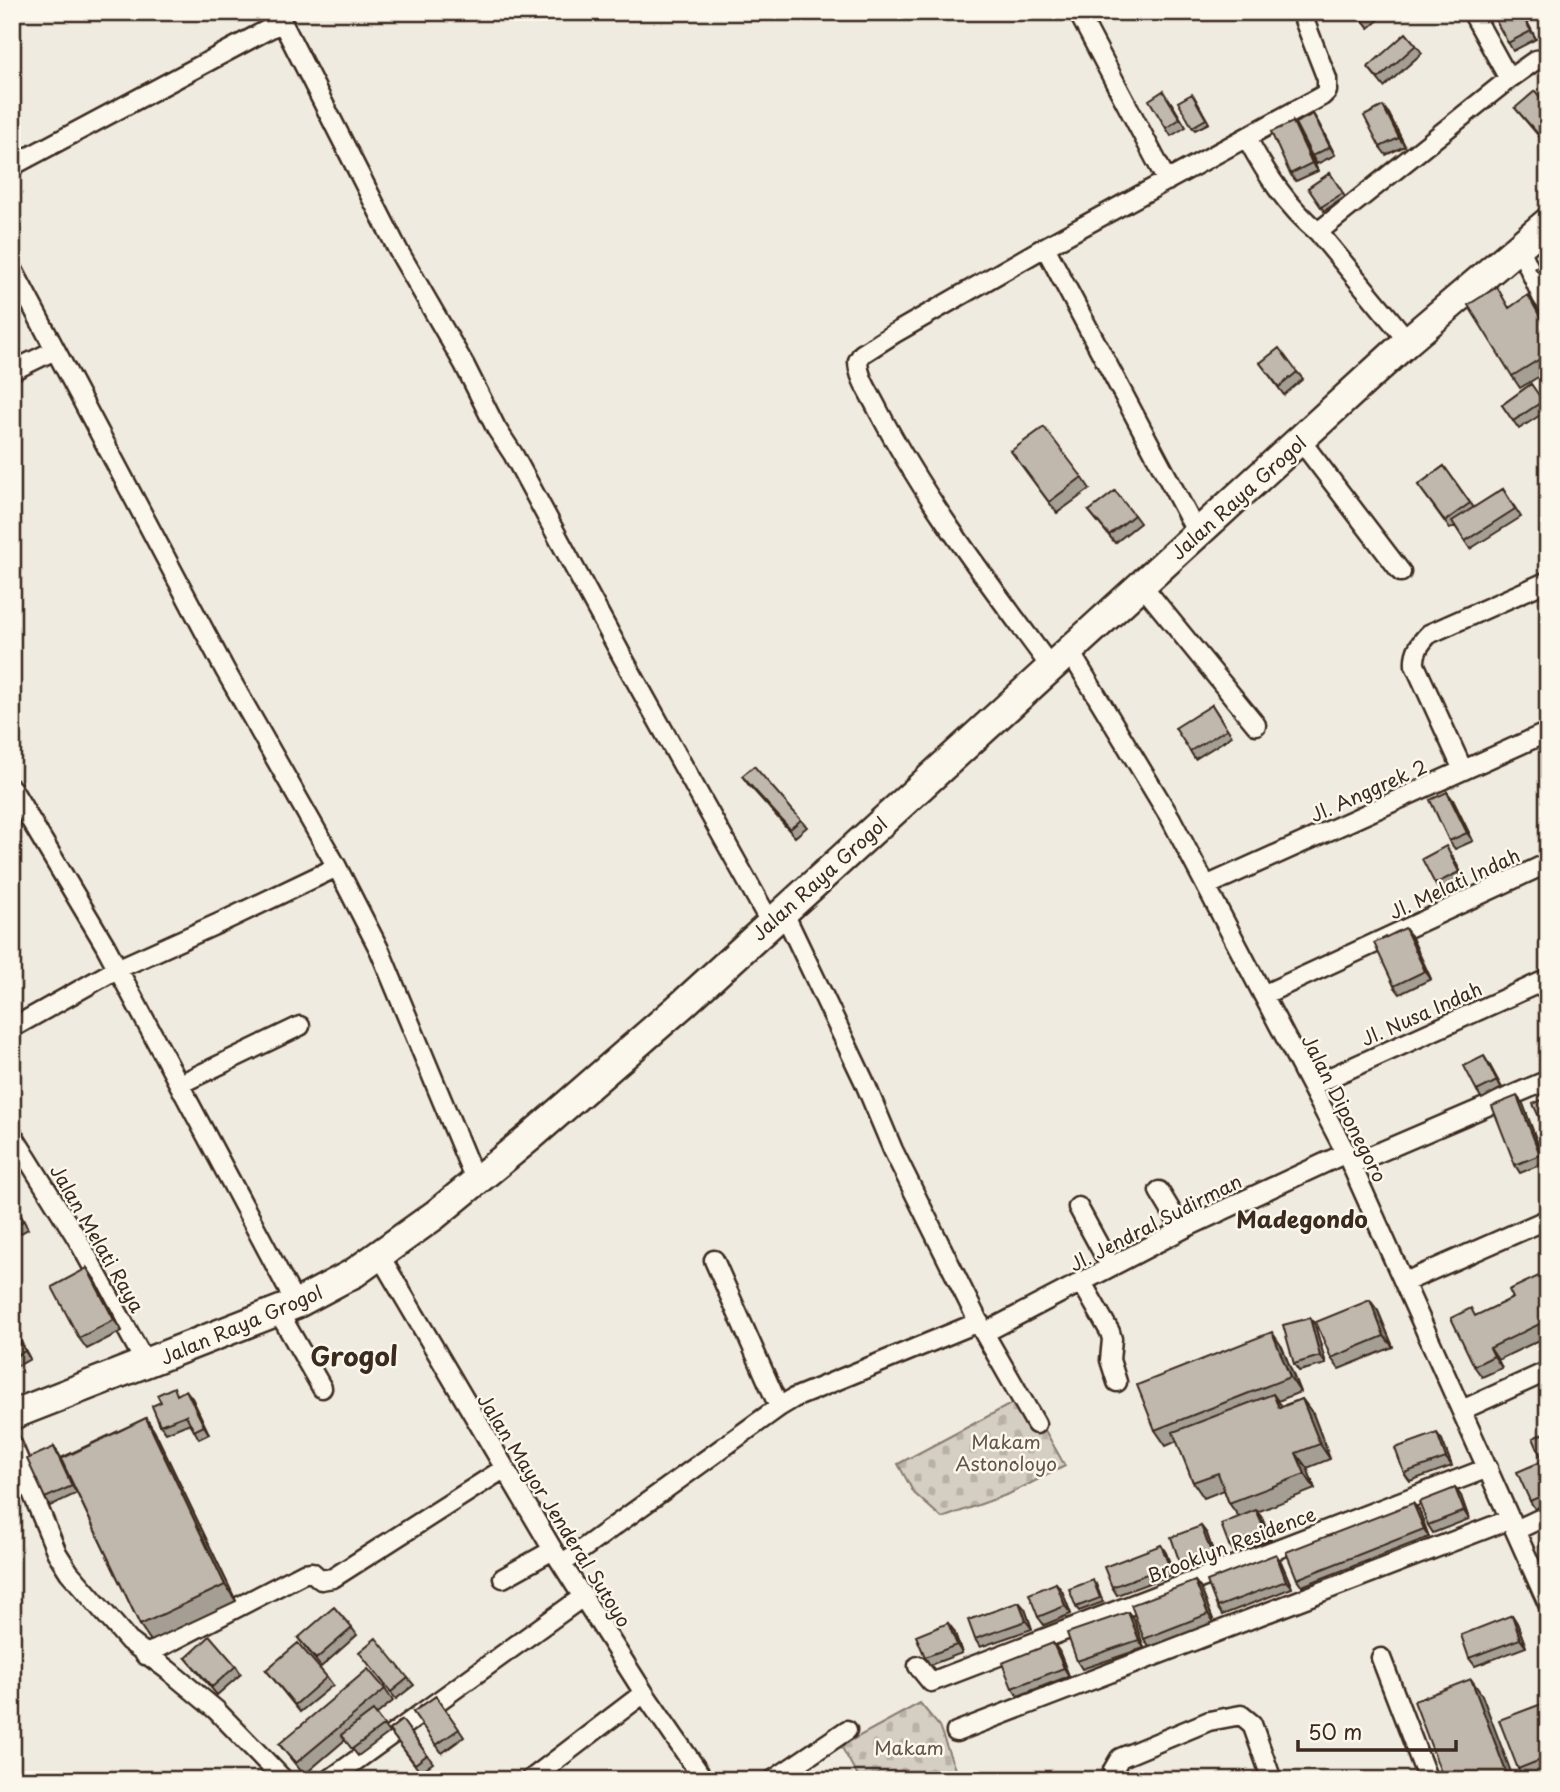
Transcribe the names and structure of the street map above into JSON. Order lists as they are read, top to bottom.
{
  "streets": {
    "main road": ["Jalan Raya Grogol"],
    "street": [
      "Jl. Anggrek 2",
      "Jl. Melati Indah",
      "Jl. Nusa Indah",
      "Jalan Diponegoro",
      "Jl. Jendral Sudirman",
      "Jalan Melati Raya",
      "Jalan Mayor Jenderal Sutoyo",
      "Brooklyn Residence"
    ]
  },
  "crossings": [
    ["Jalan Raya Grogol", "Jalan Diponegoro"],
    ["Jalan Raya Grogol", "Jalan Melati Raya"],
    ["Jalan Raya Grogol", "Jalan Mayor Jenderal Sutoyo"],
    ["Jl. Anggrek 2", "Jalan Diponegoro"],
    ["Jl. Melati Indah", "Jalan Diponegoro"],
    ["Jl. Nusa Indah", "Jalan Diponegoro"],
    ["Jalan Diponegoro", "Jl. Jendral Sudirman"],
    ["Jalan Diponegoro", "Brooklyn Residence"],
    ["Jl. Jendral Sudirman", "Jalan Mayor Jenderal Sutoyo"]
  ],
  "districts": ["Madegondo", "Grogol"],
  "parks": ["Makam Astonoloyo", "Makam"],
  "scale_bar": "50 m"
}
